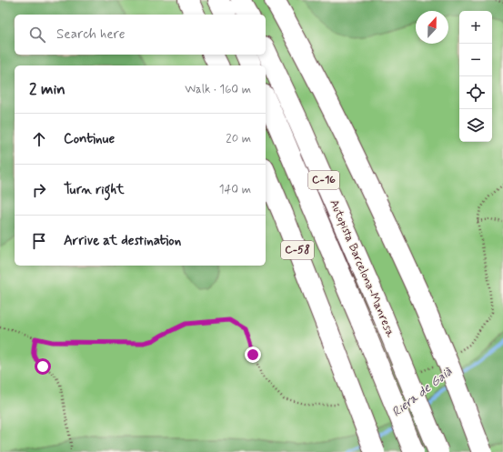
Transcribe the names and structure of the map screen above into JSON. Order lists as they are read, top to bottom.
{
  "streets": {
    "highway": ["C-16", "C-58", "Autopista Barcelona-Manresa"]
  },
  "water": ["Riera de Gaià"],
  "north": "top",
  "page": {
    "map_buttons": ["+", "−"],
    "search": "Search here",
    "heading": ["2 min", "Walk · 160 m"],
    "list": [
      ["Continue", "20 m"],
      ["Turn right", "140 m"],
      "Arrive at destination"
    ]
  }
}
